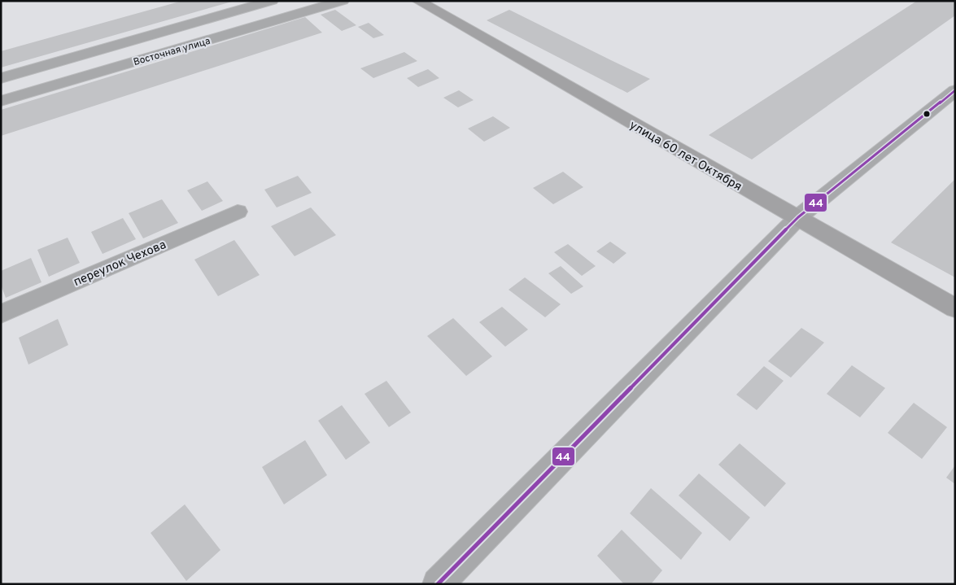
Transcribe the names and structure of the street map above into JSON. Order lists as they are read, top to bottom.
{
  "streets": {
    "main road": ["улица 60 лет Октября"],
    "street": ["Восточная улица", "переулок Чехова"]
  },
  "lines": ["transit line 44"]
}
